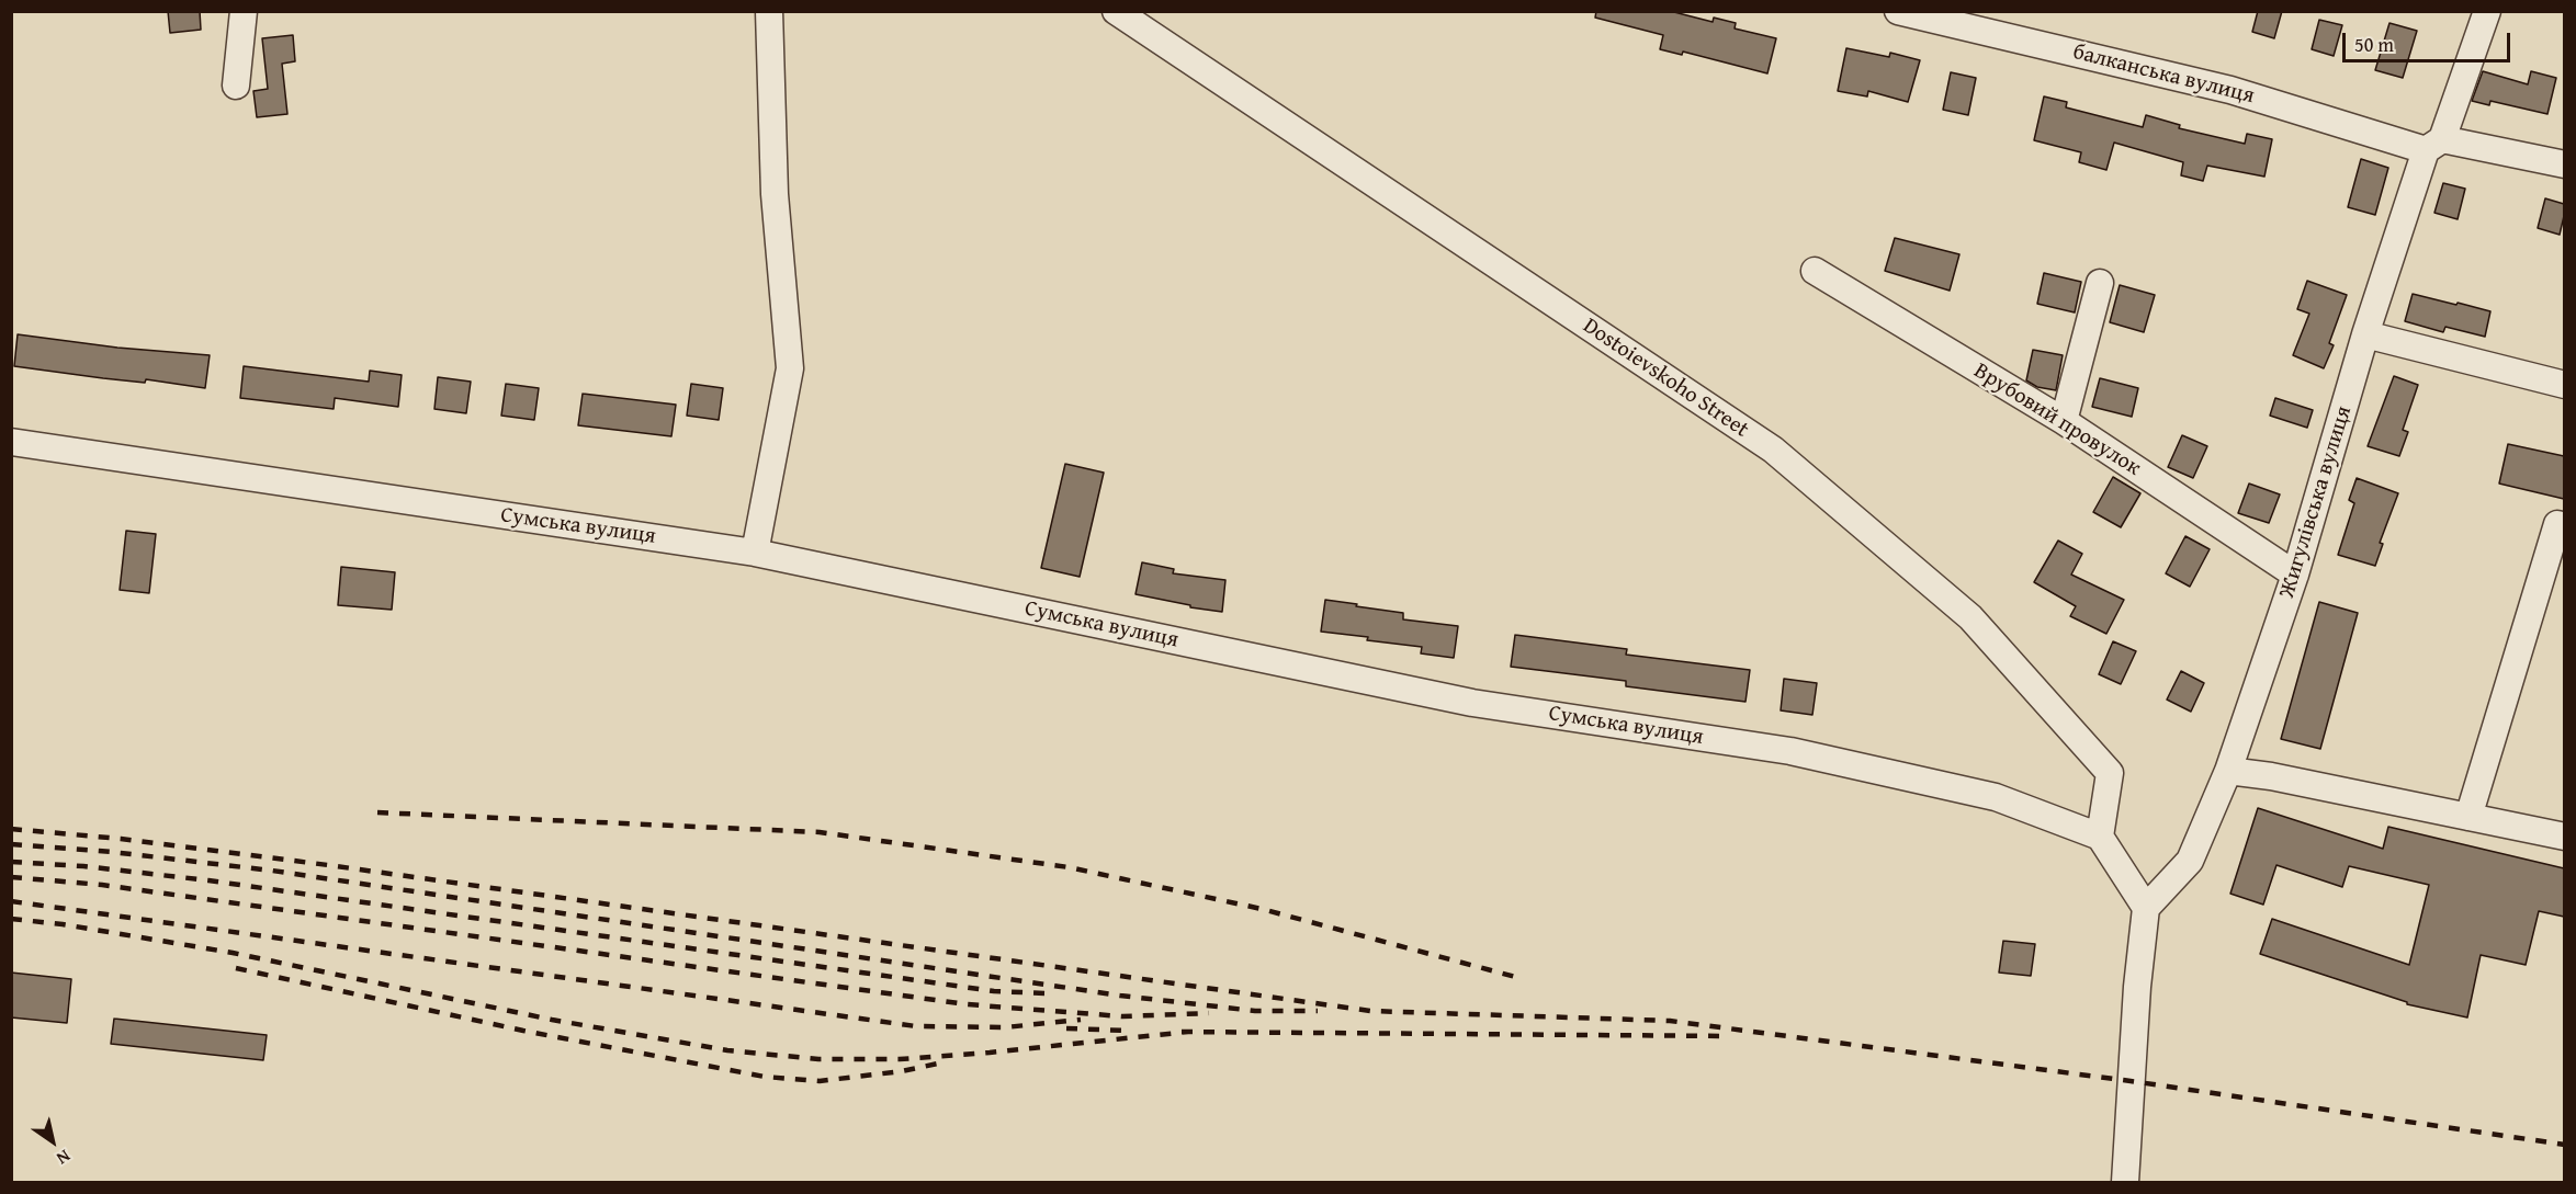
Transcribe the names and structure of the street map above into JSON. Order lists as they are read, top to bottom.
{
  "streets": {
    "street": [
      "балканська вулиця",
      "Dostoievskoho Street",
      "Врубовий провулок",
      "Жигулівська вулиця",
      "Сумська вулиця"
    ]
  },
  "crossings": [
    ["балканська вулиця", "Жигулівська вулиця"],
    ["Dostoievskoho Street", "Сумська вулиця"],
    ["Врубовий провулок", "Жигулівська вулиця"]
  ],
  "scale_bar": "50 m",
  "north": "bottom right"
}
